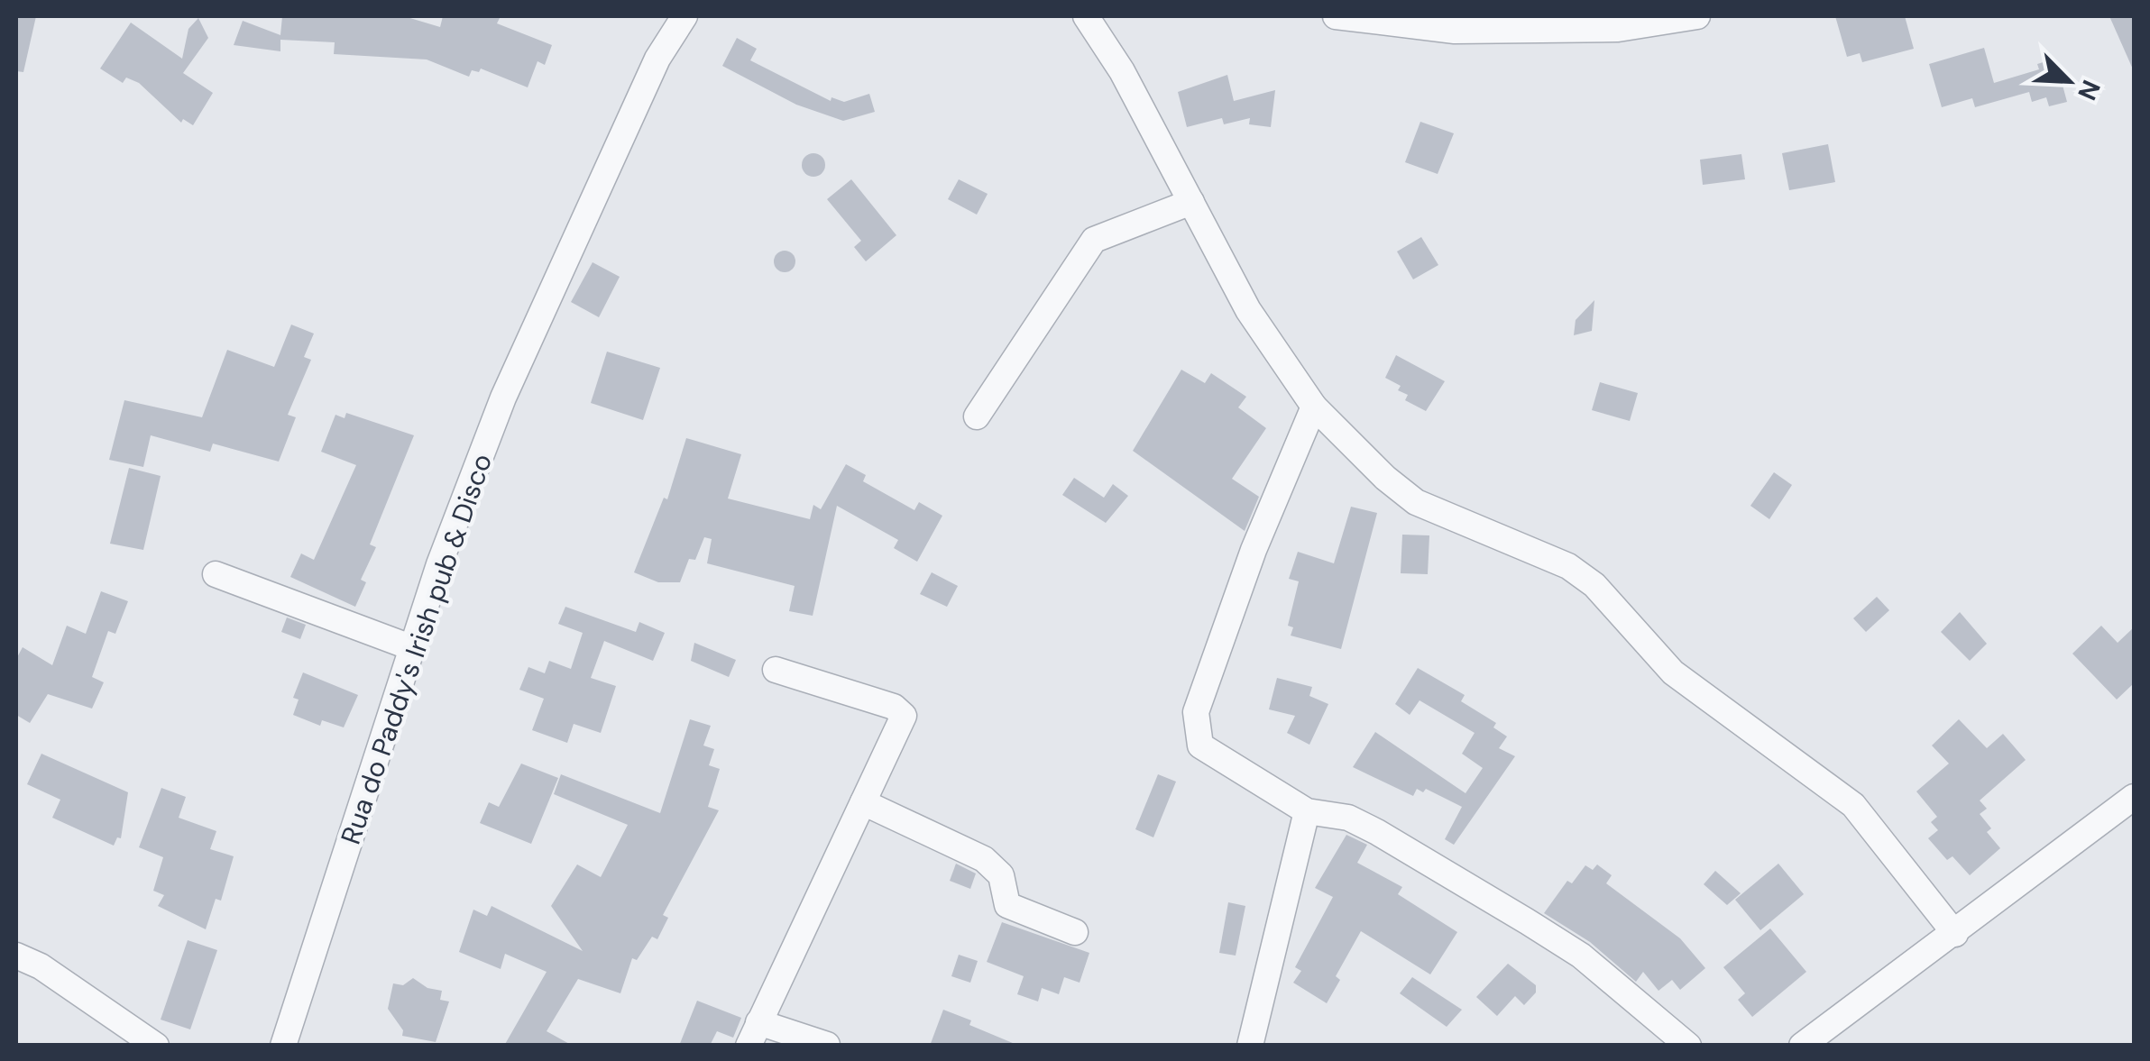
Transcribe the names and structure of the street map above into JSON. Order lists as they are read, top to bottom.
{
  "streets": {
    "street": ["Rua do Paddy's Irish pub & Disco"]
  },
  "north": "bottom right"
}
